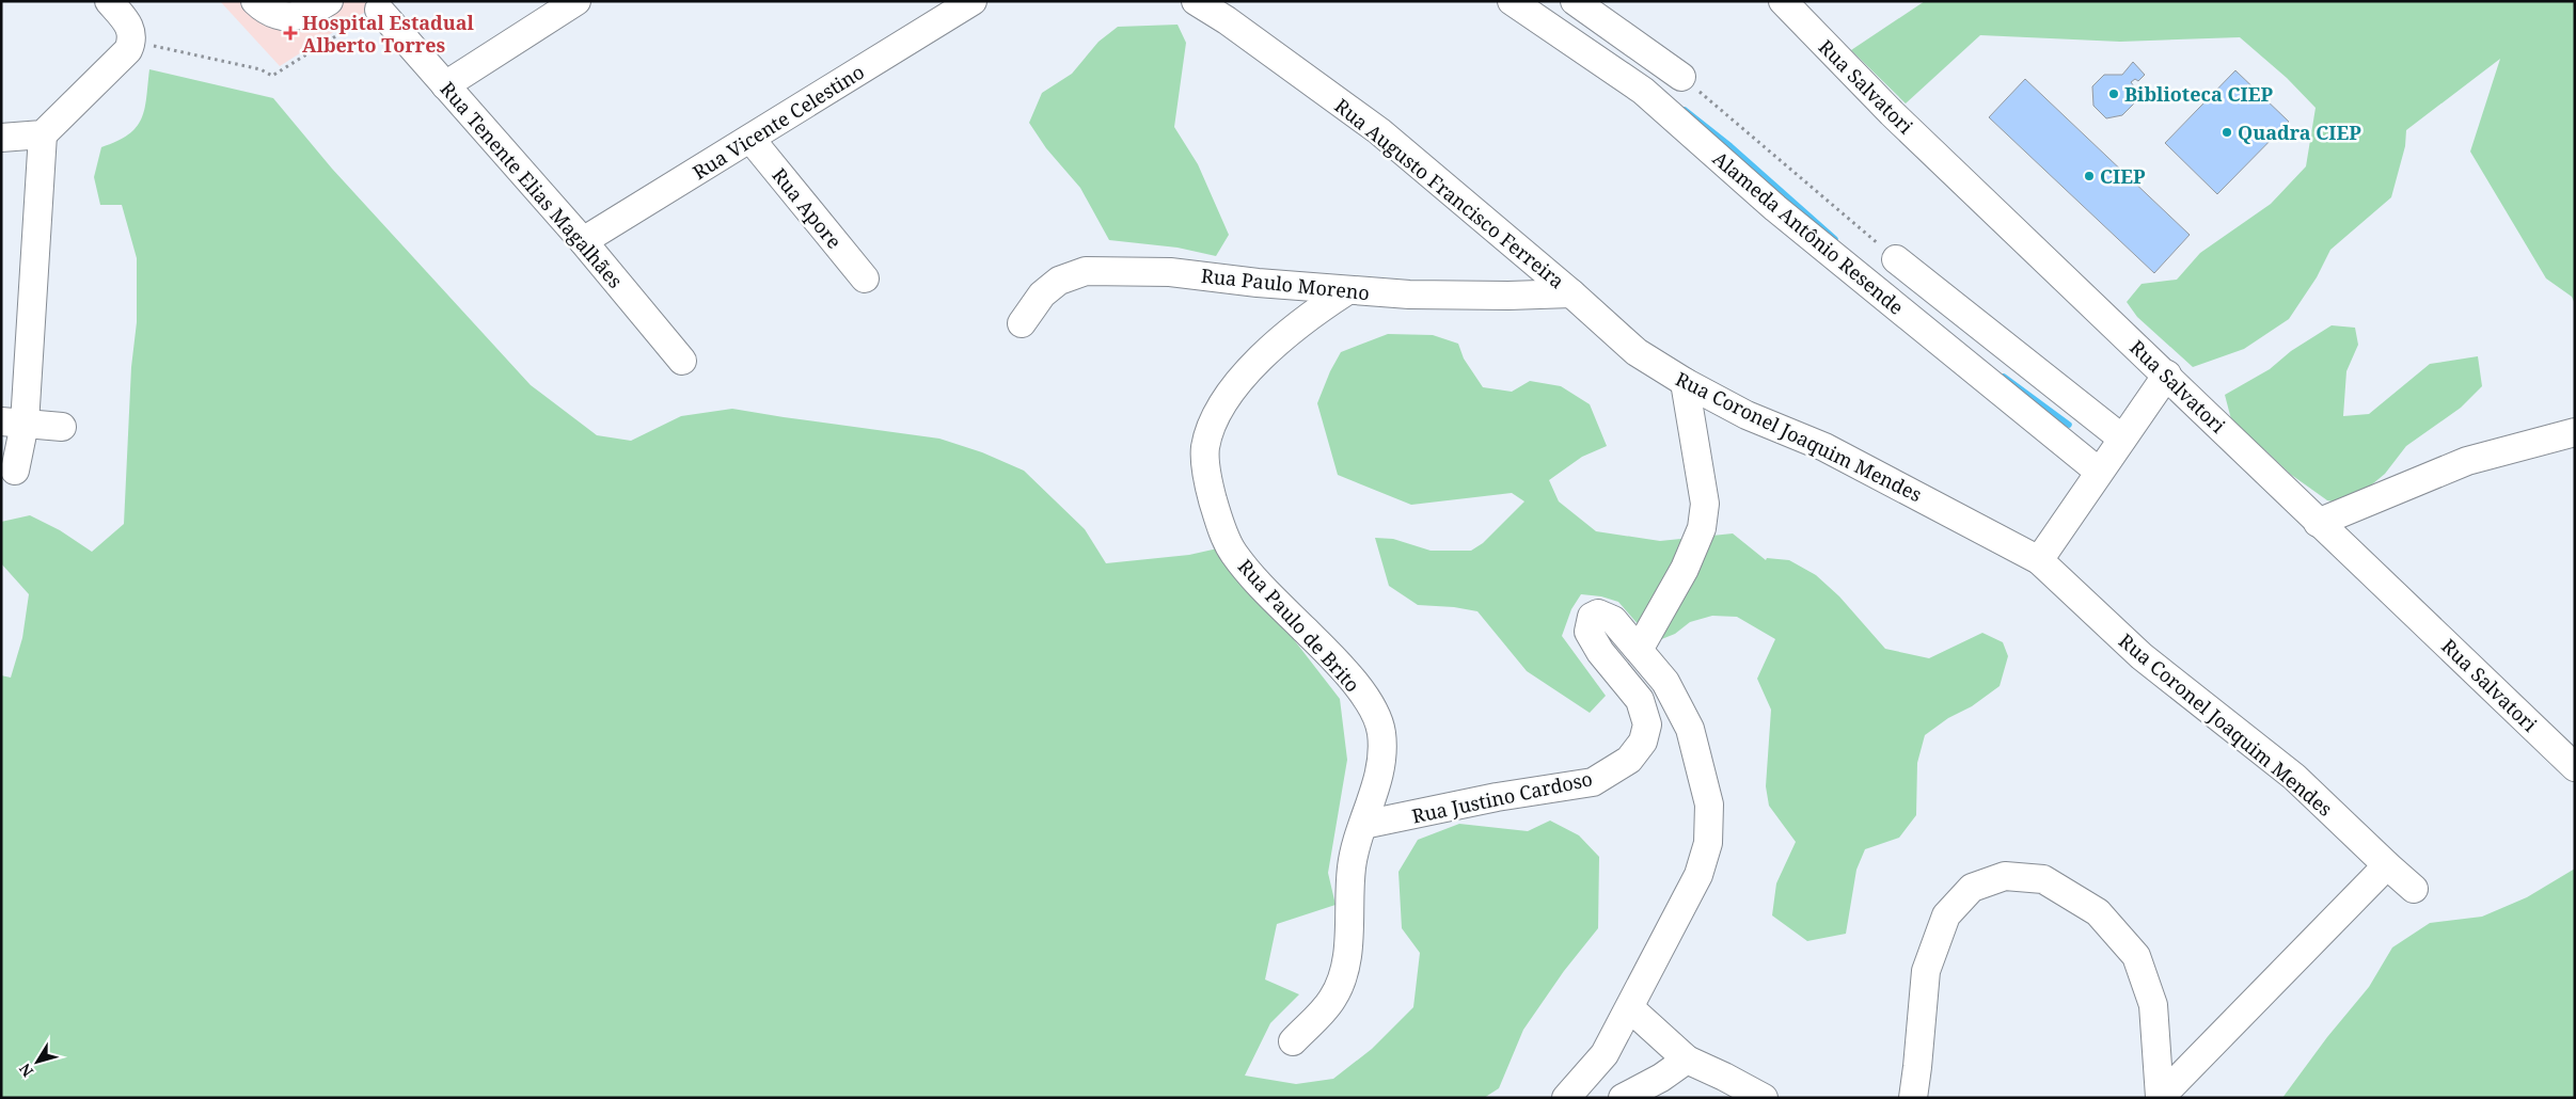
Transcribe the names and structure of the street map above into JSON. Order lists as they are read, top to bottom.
{
  "streets": {
    "street": [
      "Rua Salvatori",
      "Rua Vicente Celestino",
      "Rua Tenente Elias Magalhães",
      "Rua Augusto Francisco Ferreira",
      "Rua Apore",
      "Alameda Antônio Resende",
      "Rua Paulo Moreno",
      "Rua Coronel Joaquim Mendes",
      "Rua Paulo de Brito",
      "Rua Justino Cardoso"
    ]
  },
  "crossings": [
    ["Rua Vicente Celestino", "Rua Tenente Elias Magalhães"],
    ["Rua Vicente Celestino", "Rua Apore"],
    ["Rua Augusto Francisco Ferreira", "Rua Paulo Moreno"],
    ["Rua Augusto Francisco Ferreira", "Rua Coronel Joaquim Mendes"],
    ["Rua Paulo Moreno", "Rua Coronel Joaquim Mendes"],
    ["Rua Paulo Moreno", "Rua Paulo de Brito"],
    ["Rua Paulo de Brito", "Rua Justino Cardoso"]
  ],
  "places": {
    "health": ["Hospital Estadual Alberto Torres"],
    "other": ["Biblioteca CIEP", "Quadra CIEP", "CIEP"]
  },
  "north": "bottom left"
}
